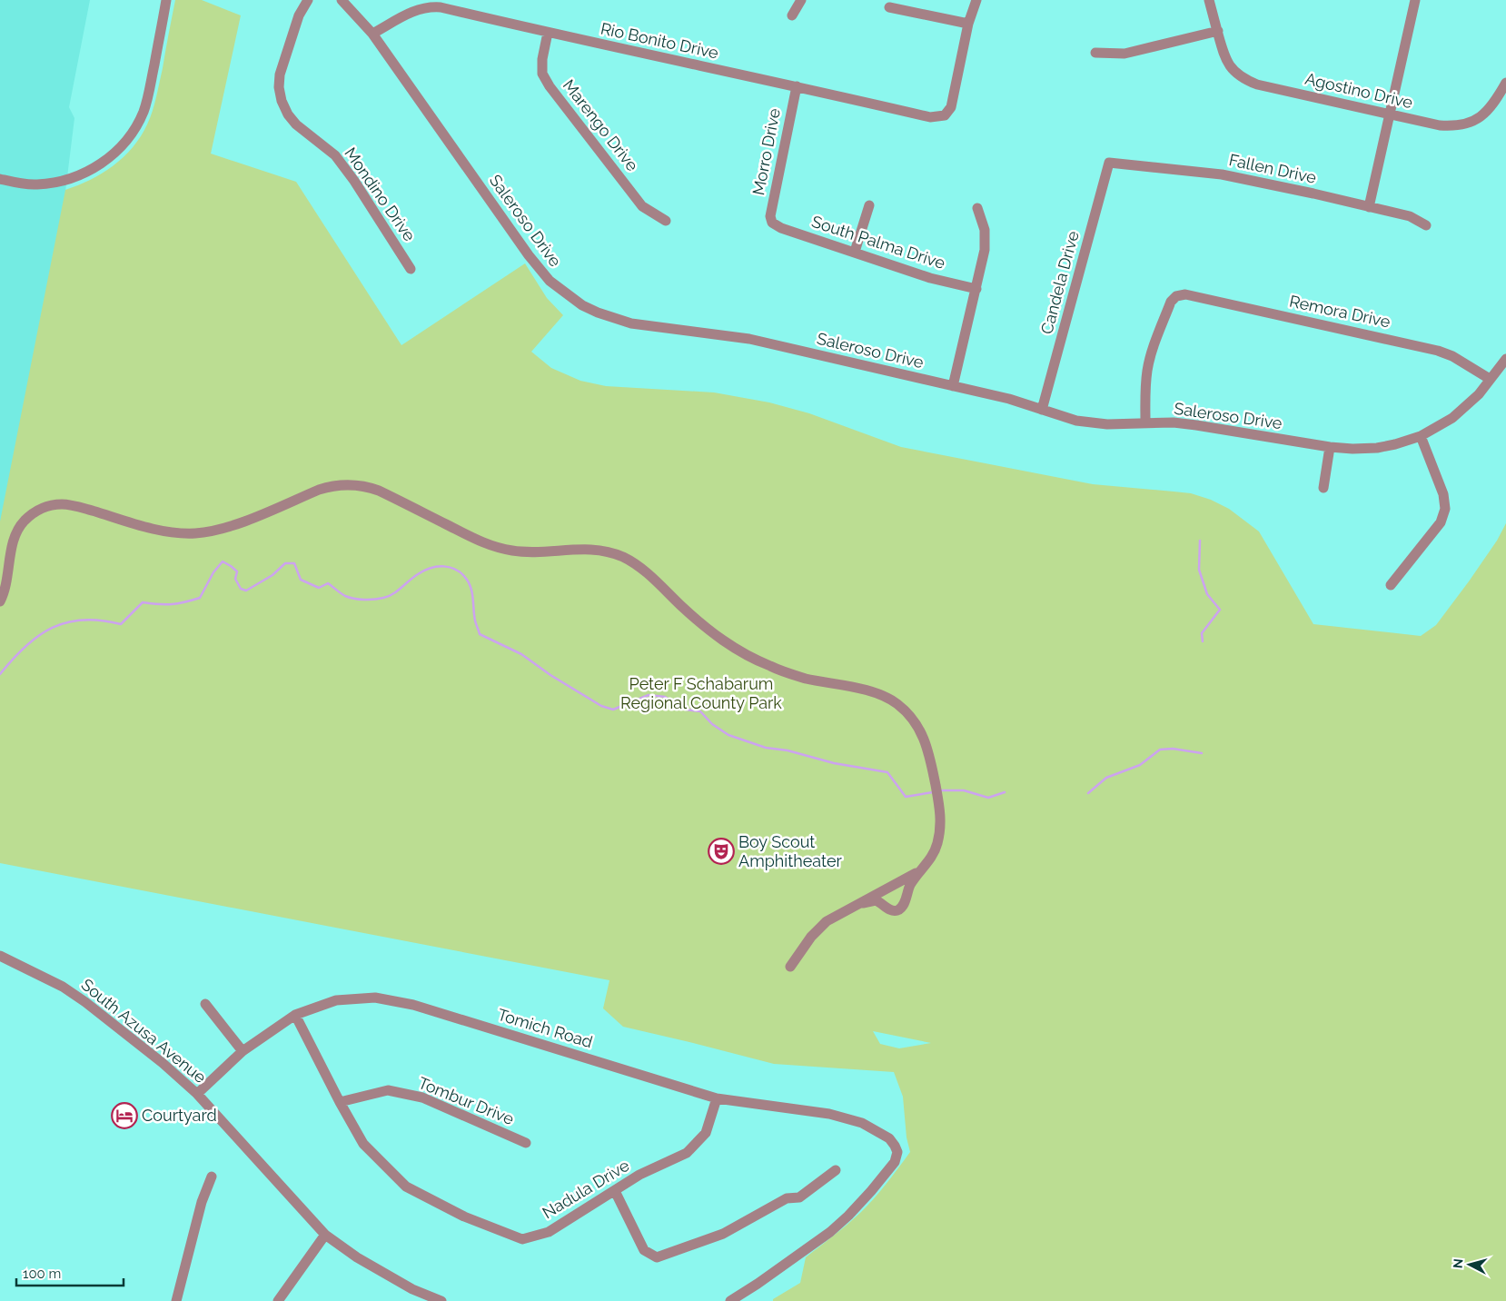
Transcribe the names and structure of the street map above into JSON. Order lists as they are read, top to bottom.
{
  "streets": {
    "street": [
      "Rio Bonito Drive",
      "Agostino Drive",
      "Marengo Drive",
      "Morro Drive",
      "Fallen Drive",
      "Mondino Drive",
      "Saleroso Drive",
      "South Palma Drive",
      "Candela Drive",
      "Remora Drive",
      "Tomich Road",
      "South Azusa Avenue",
      "Tombur Drive",
      "Nadula Drive"
    ]
  },
  "crossings": [
    ["Rio Bonito Drive", "Marengo Drive"],
    ["Rio Bonito Drive", "Morro Drive"],
    ["Rio Bonito Drive", "Saleroso Drive"],
    ["Morro Drive", "South Palma Drive"],
    ["Fallen Drive", "Candela Drive"],
    ["Saleroso Drive", "Candela Drive"],
    ["Saleroso Drive", "Remora Drive"],
    ["Tomich Road", "South Azusa Avenue"],
    ["Tomich Road", "Nadula Drive"],
    ["Tombur Drive", "Nadula Drive"]
  ],
  "parks": ["Peter F Schabarum Regional County Park"],
  "places": {
    "theatre": ["Boy Scout Amphitheater"],
    "hotel": ["Courtyard"]
  },
  "scale_bar": "100 m",
  "north": "left"
}
